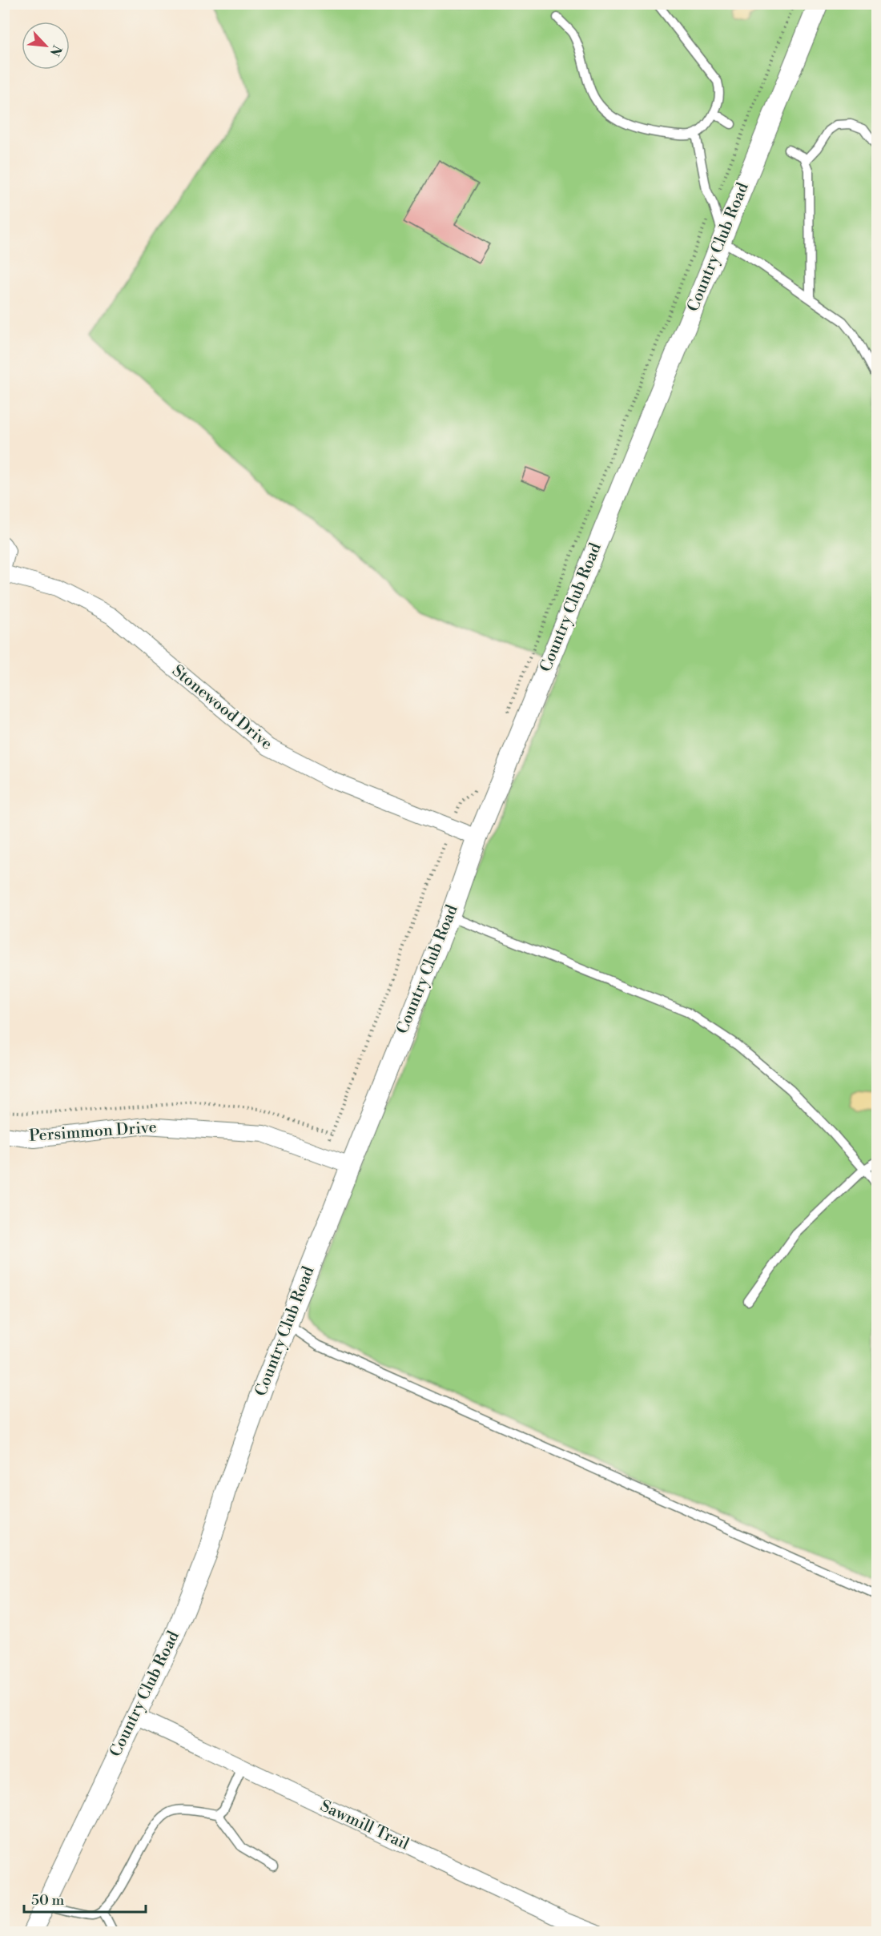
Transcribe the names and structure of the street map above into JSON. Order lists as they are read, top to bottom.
{
  "streets": {
    "street": [
      "Country Club Road",
      "Stonewood Drive",
      "Persimmon Drive",
      "Sawmill Trail"
    ]
  },
  "crossings": [
    ["Country Club Road", "Stonewood Drive"],
    ["Country Club Road", "Persimmon Drive"],
    ["Country Club Road", "Sawmill Trail"]
  ],
  "scale_bar": "50 m",
  "north": "bottom right"
}
